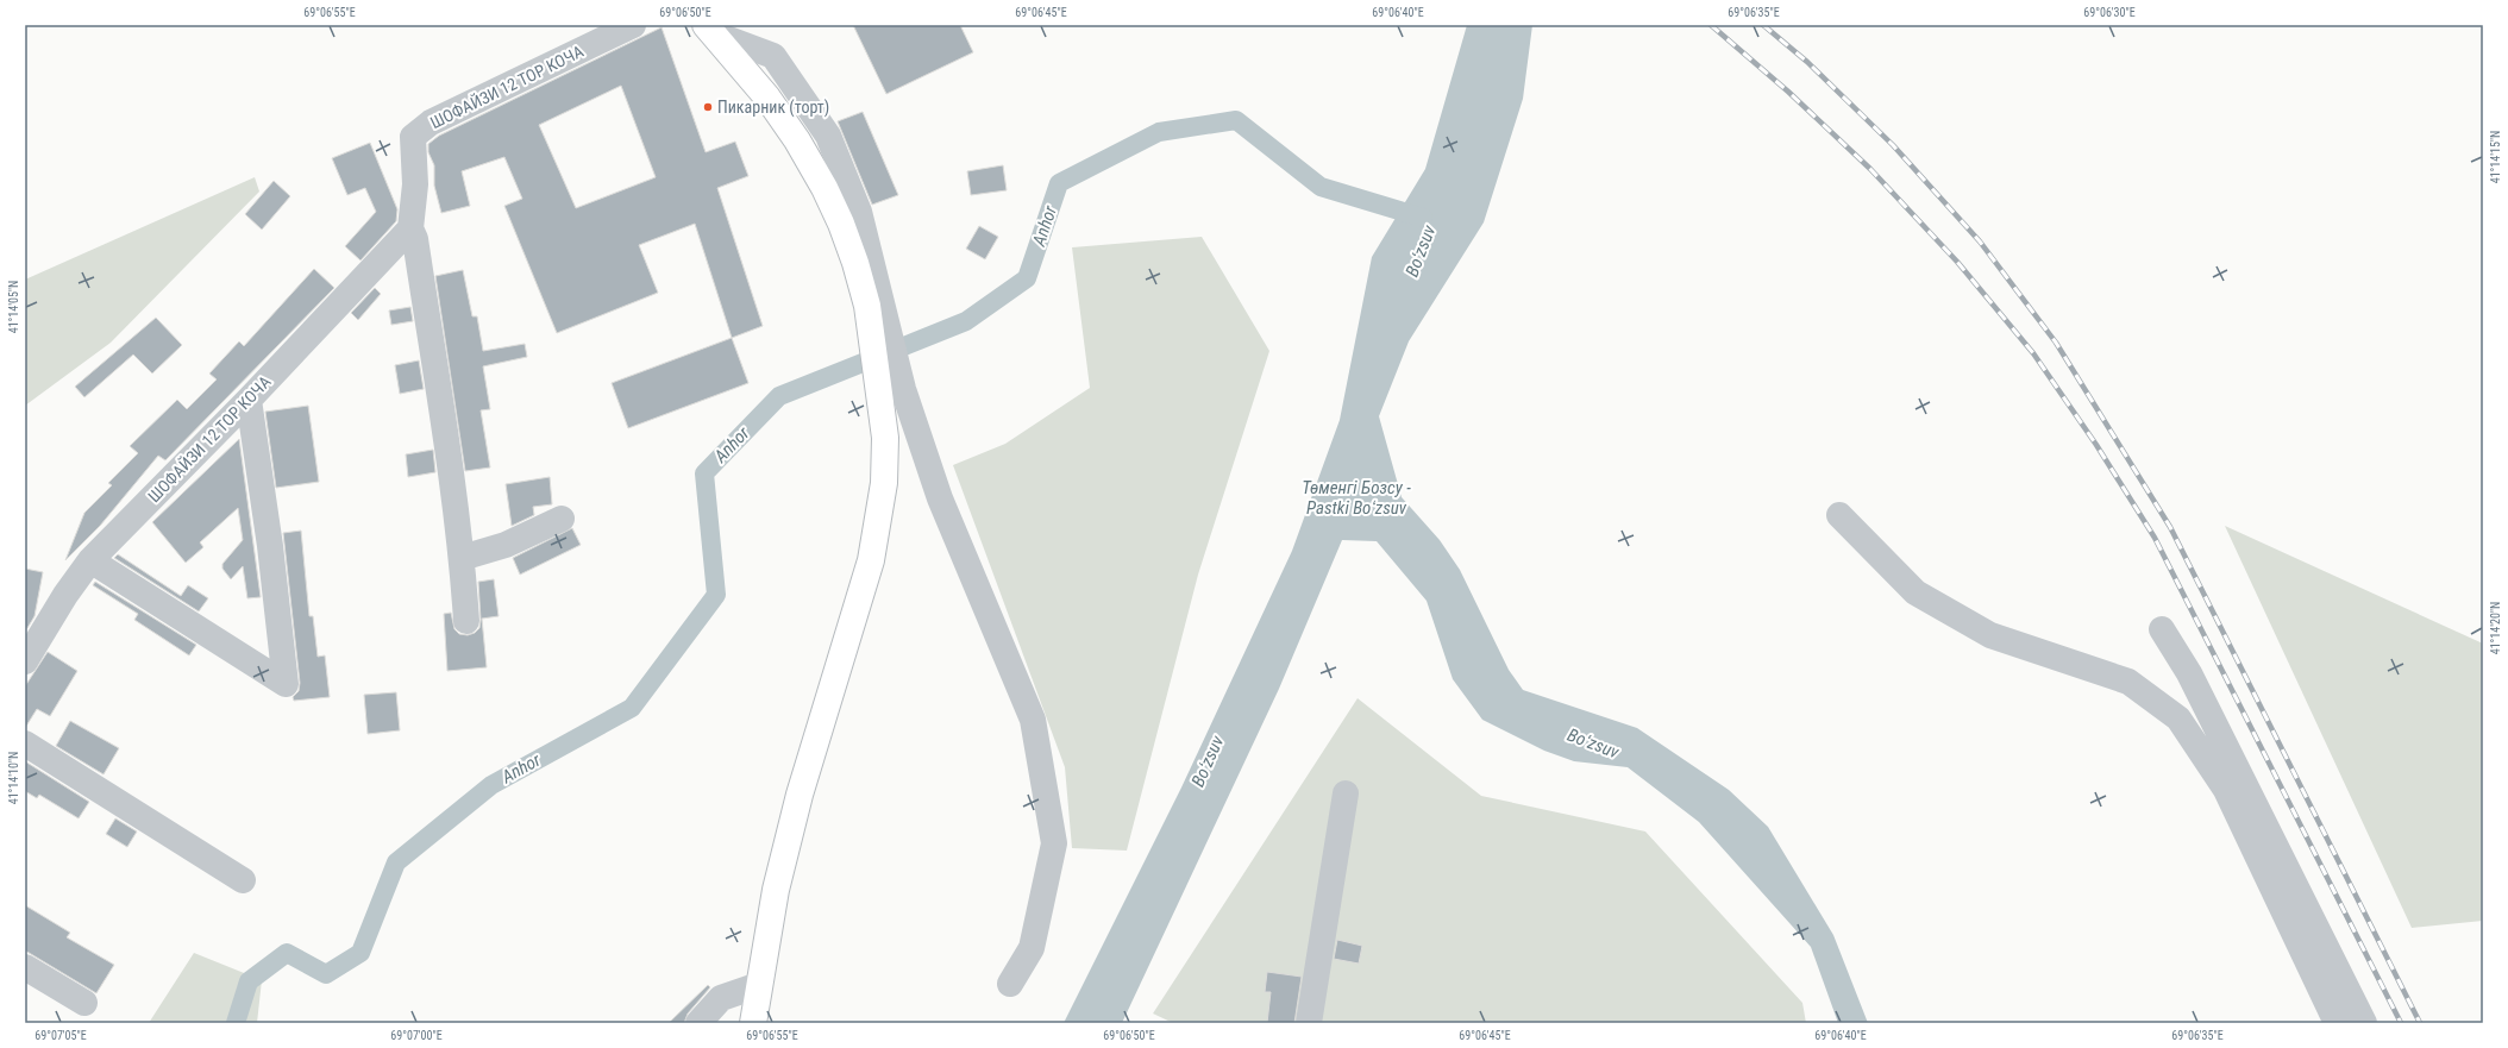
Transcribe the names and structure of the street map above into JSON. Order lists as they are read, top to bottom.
{
  "streets": {
    "street": ["ШОФАЙЗИ 12 ТОР КОЧА"]
  },
  "water": ["Anhor", "Boʻzsuv", "Төменгі Бозсу - Pastki Boʻzsuv"],
  "places": ["Пикарник (торт)"],
  "coordinates": [
    "69°06'55\"E",
    "69°06'50\"E",
    "69°06'45\"E",
    "69°06'40\"E",
    "69°06'35\"E",
    "69°06'30\"E",
    "41°14'15\"N",
    "41°14'05\"N",
    "41°14'20\"N",
    "41°14'10\"N",
    "69°07'05\"E",
    "69°07'00\"E"
  ]
}
